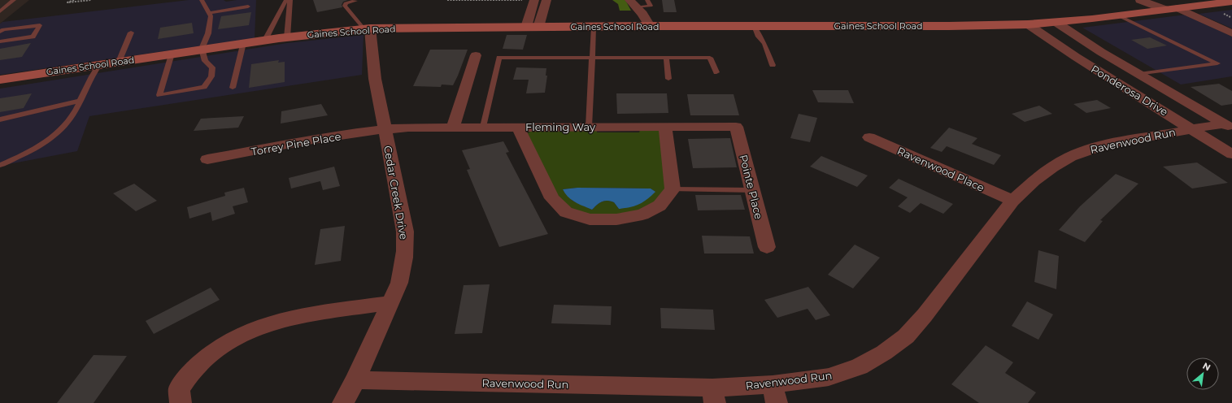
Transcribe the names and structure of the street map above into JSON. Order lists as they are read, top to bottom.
{
  "streets": {
    "main road": ["Gaines School Road"],
    "street": [
      "Ponderosa Drive",
      "Fleming Way",
      "Ravenwood Run",
      "Torrey Pine Place",
      "Ravenwood Place",
      "Pointe Place",
      "Cedar Creek Drive"
    ]
  },
  "crossings": [
    ["Gaines School Road", "Ponderosa Drive"],
    ["Gaines School Road", "Cedar Creek Drive"],
    ["Ponderosa Drive", "Ravenwood Run"],
    ["Fleming Way", "Torrey Pine Place"],
    ["Fleming Way", "Pointe Place"],
    ["Fleming Way", "Cedar Creek Drive"],
    ["Ravenwood Run", "Ravenwood Place"],
    ["Ravenwood Run", "Cedar Creek Drive"],
    ["Torrey Pine Place", "Cedar Creek Drive"]
  ],
  "north": "top right"
}
